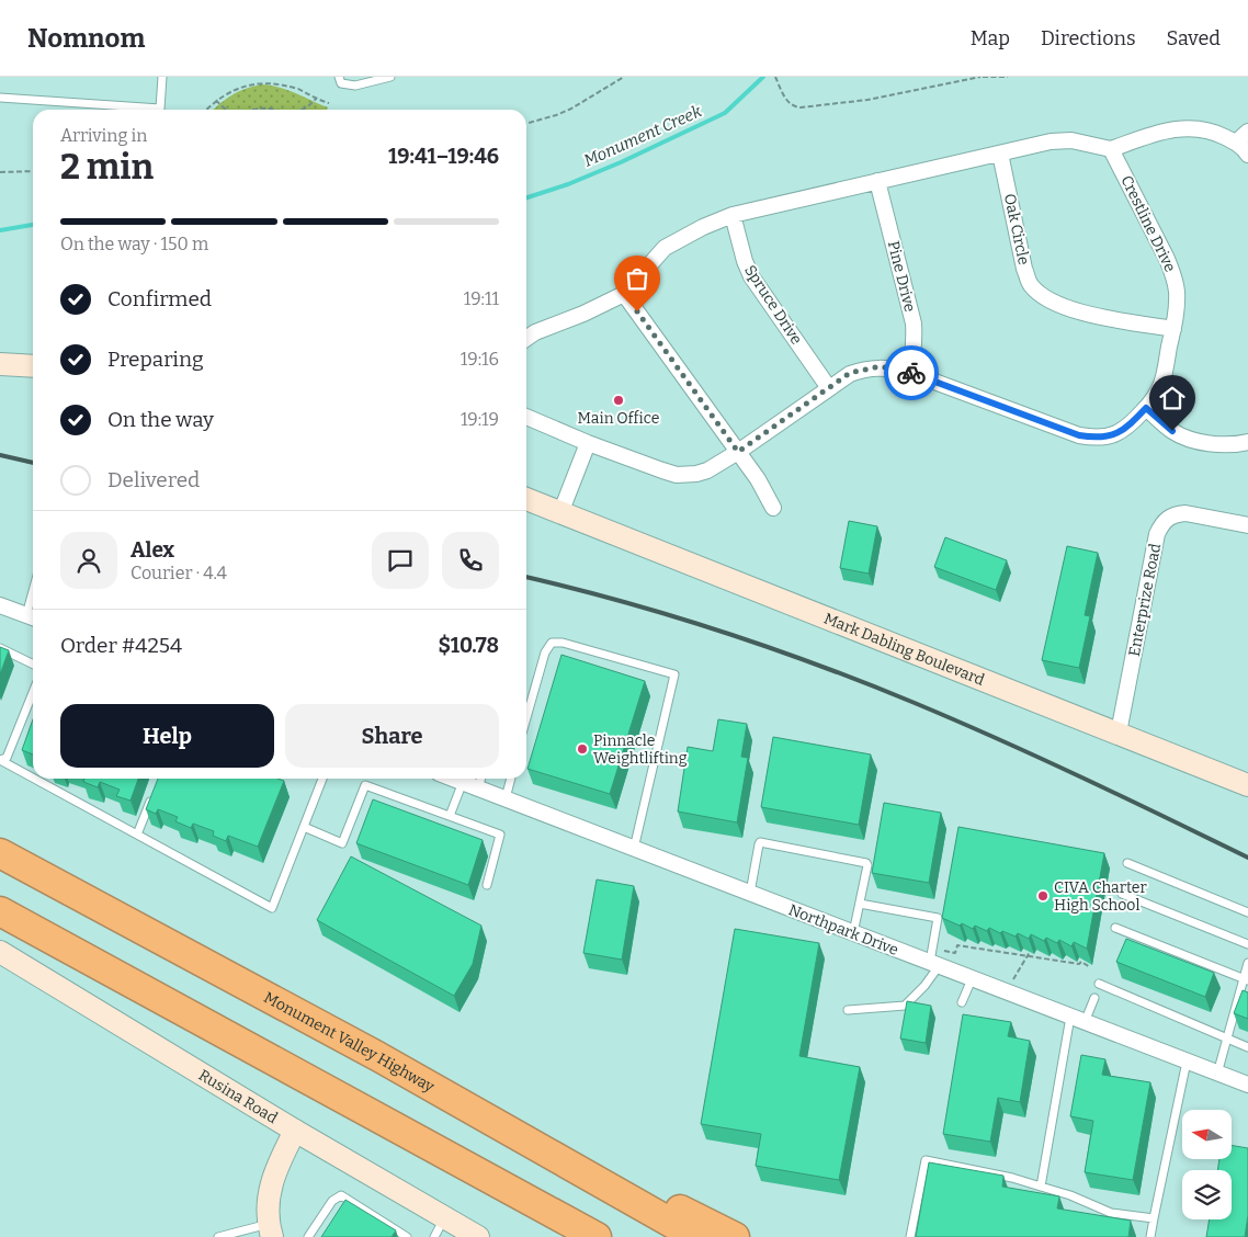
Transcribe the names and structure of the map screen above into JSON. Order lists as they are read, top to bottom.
{
  "streets": {
    "highway": ["Monument Valley Highway"],
    "street": [
      "Crestline Drive",
      "Oak Circle",
      "Pine Drive",
      "Spruce Drive",
      "Enterprize Road",
      "Mark Dabling Boulevard",
      "Northpark Drive",
      "Rusina Road"
    ]
  },
  "crossings": [
    ["Crestline Drive", "Oak Circle"],
    ["Crestline Drive", "Pine Drive"],
    ["Crestline Drive", "Spruce Drive"],
    ["Enterprize Road", "Mark Dabling Boulevard"]
  ],
  "water": ["Monument Creek"],
  "places": ["Main Office", "Pinnacle Weightlifting", "CIVA Charter High School"],
  "north": "left",
  "page": {
    "header": "Nomnom",
    "nav": ["Map", "Directions", "Saved"],
    "heading": ["2 min", "Arriving in", "19:41–19:46"],
    "panel": [
      "Alex",
      "Courier · 4.4",
      "Order #4254",
      "$10.78"
    ],
    "bar": "On the way · 150 m",
    "list": [
      ["Confirmed", "19:11"],
      ["Preparing", "19:16"],
      ["On the way", "19:19"],
      "Delivered"
    ],
    "buttons": ["Help", "Share"]
  }
}
